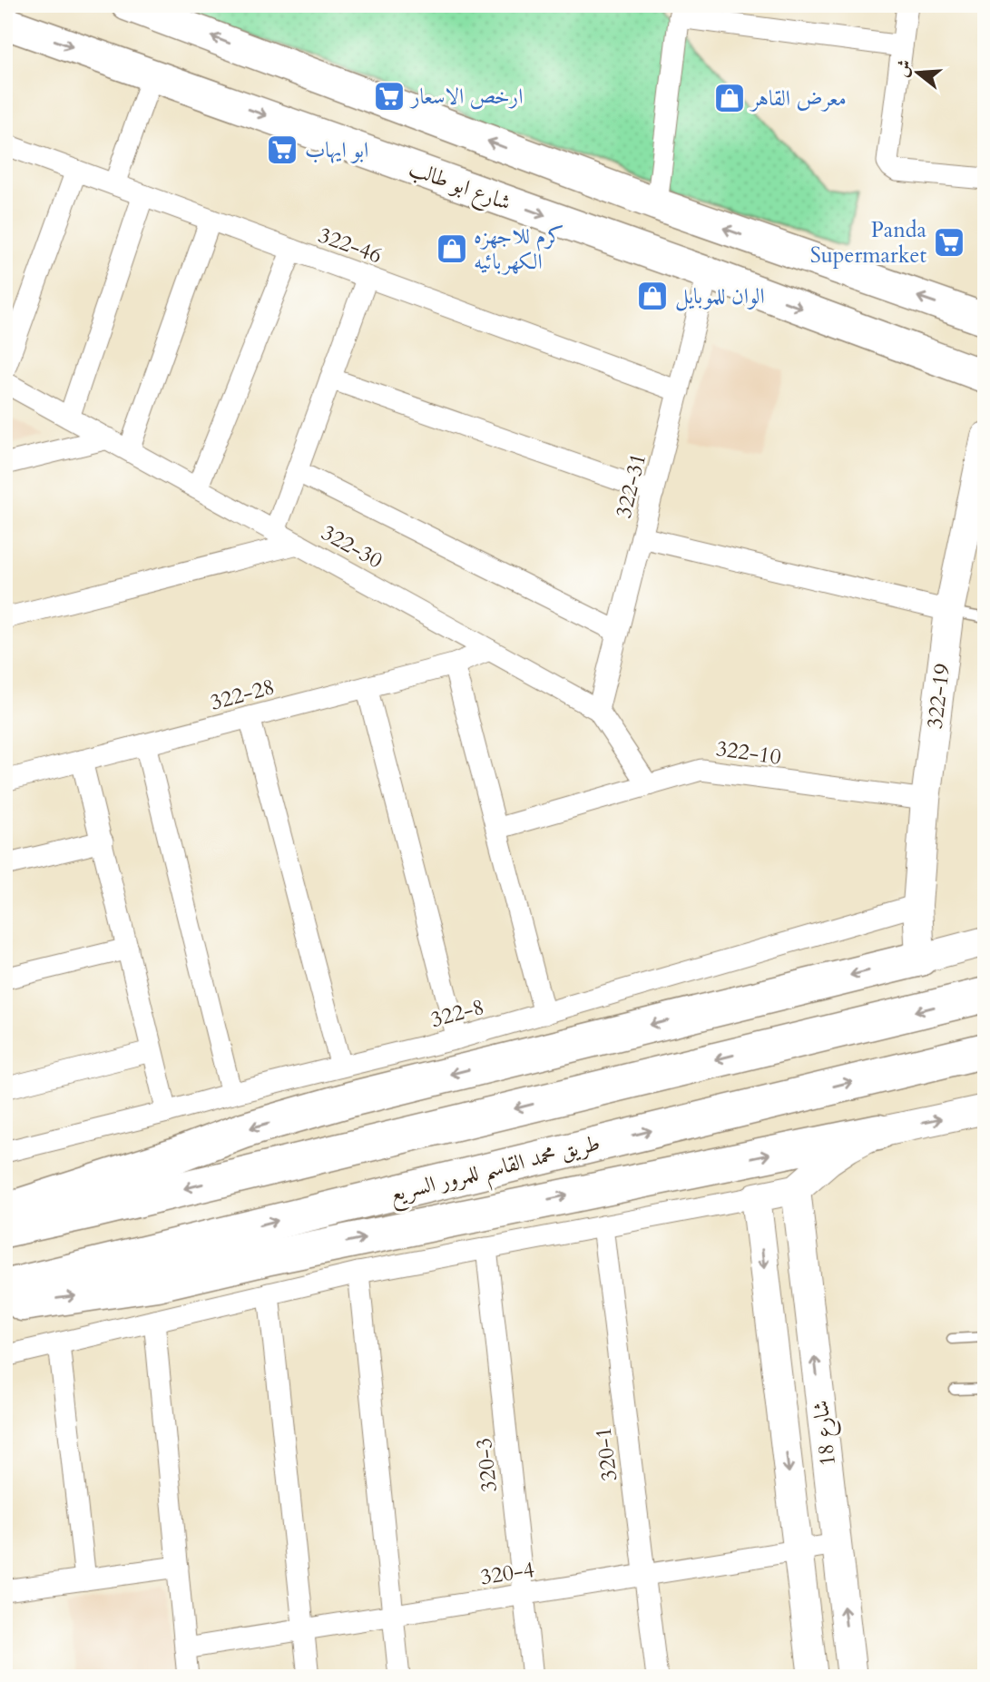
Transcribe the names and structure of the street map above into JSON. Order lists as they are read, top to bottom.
{
  "streets": {
    "highway": ["طريق محمد القاسم للمرور السريع"],
    "main road": ["شارع ابو طالب"],
    "street": [
      "322-46",
      "322-31",
      "322-30",
      "322-28",
      "322-19",
      "322-10",
      "322-8",
      "شارع 18",
      "320-1",
      "320-3",
      "320-4"
    ]
  },
  "crossings": [
    ["شارع ابو طالب", "322-31"],
    ["322-46", "322-31"],
    ["322-31", "322-30"],
    ["322-30", "322-28"],
    ["322-30", "322-10"],
    ["322-19", "322-10"],
    ["322-19", "322-8"],
    ["شارع 18", "320-4"],
    ["320-1", "320-4"],
    ["320-3", "320-4"]
  ],
  "places": {
    "supermarket": ["ارخص الاسعار", "ابو ايهاب", "Panda Supermarket"],
    "shop": ["معرض القاهر", "كرم للاجهزه الكهربائيه", "الوان للموبايل"]
  },
  "north": "left"
}
